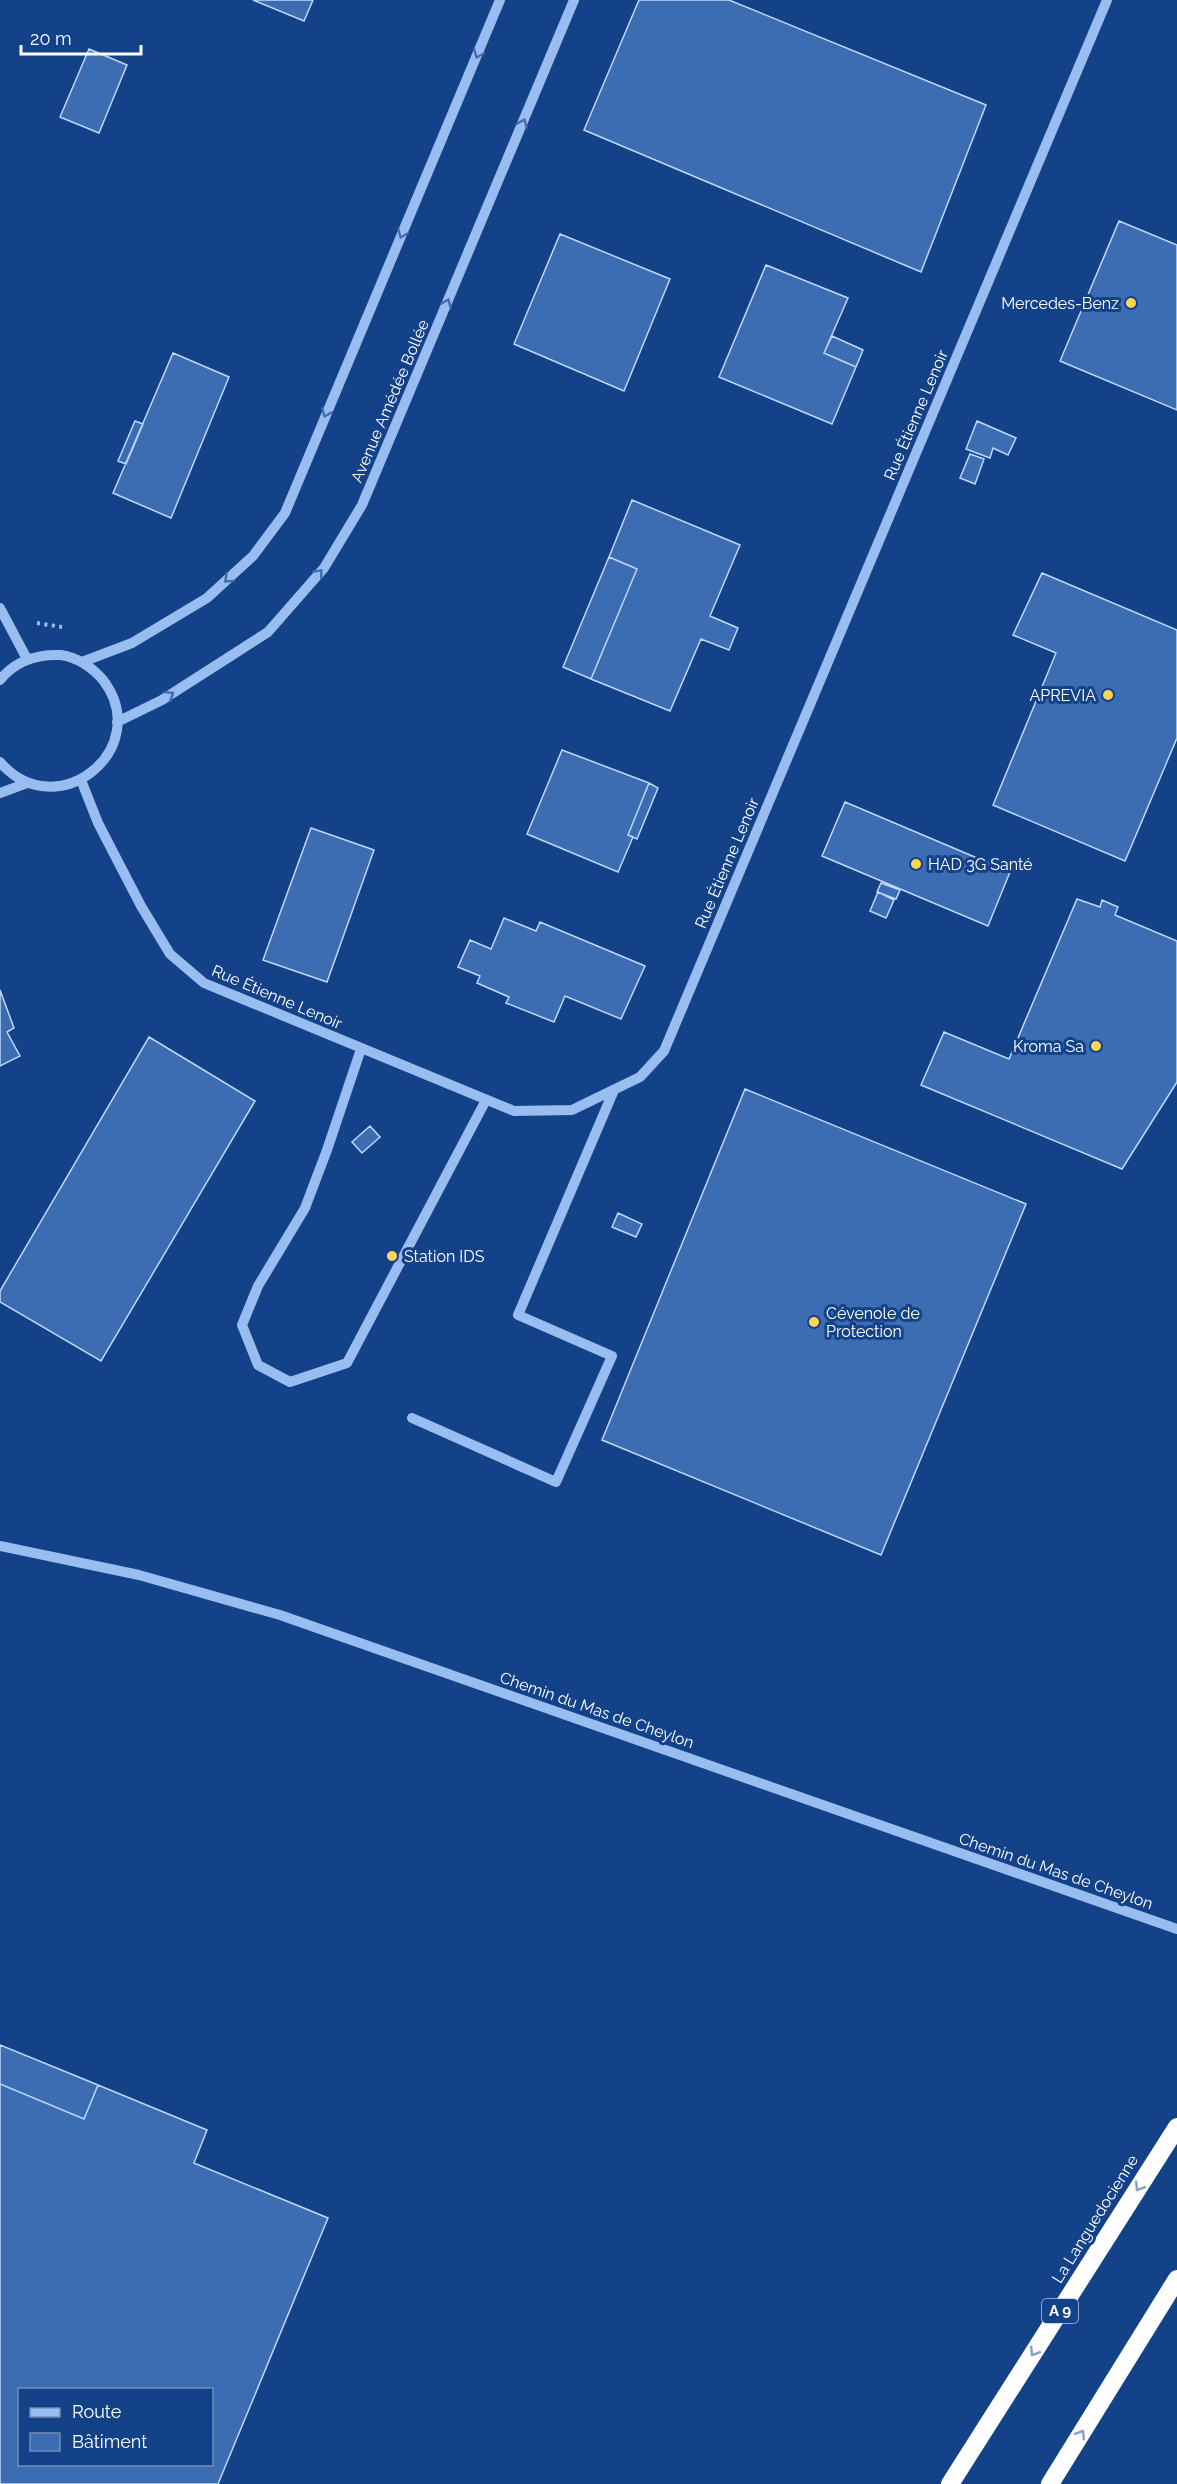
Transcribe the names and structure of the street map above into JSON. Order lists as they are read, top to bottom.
{
  "streets": {
    "highway": ["La Languedocienne", "A 9"],
    "street": ["Avenue Amédée Bollée", "Rue Étienne Lenoir", "Chemin du Mas de Cheylon"]
  },
  "places": [
    "Mercedes-Benz",
    "APREVIA",
    "HAD 3G Santé",
    "Kroma Sa",
    "Station IDS",
    "Cévenole de Protection"
  ],
  "legend": ["Route", "Bâtiment"],
  "scale_bar": "20 m"
}
